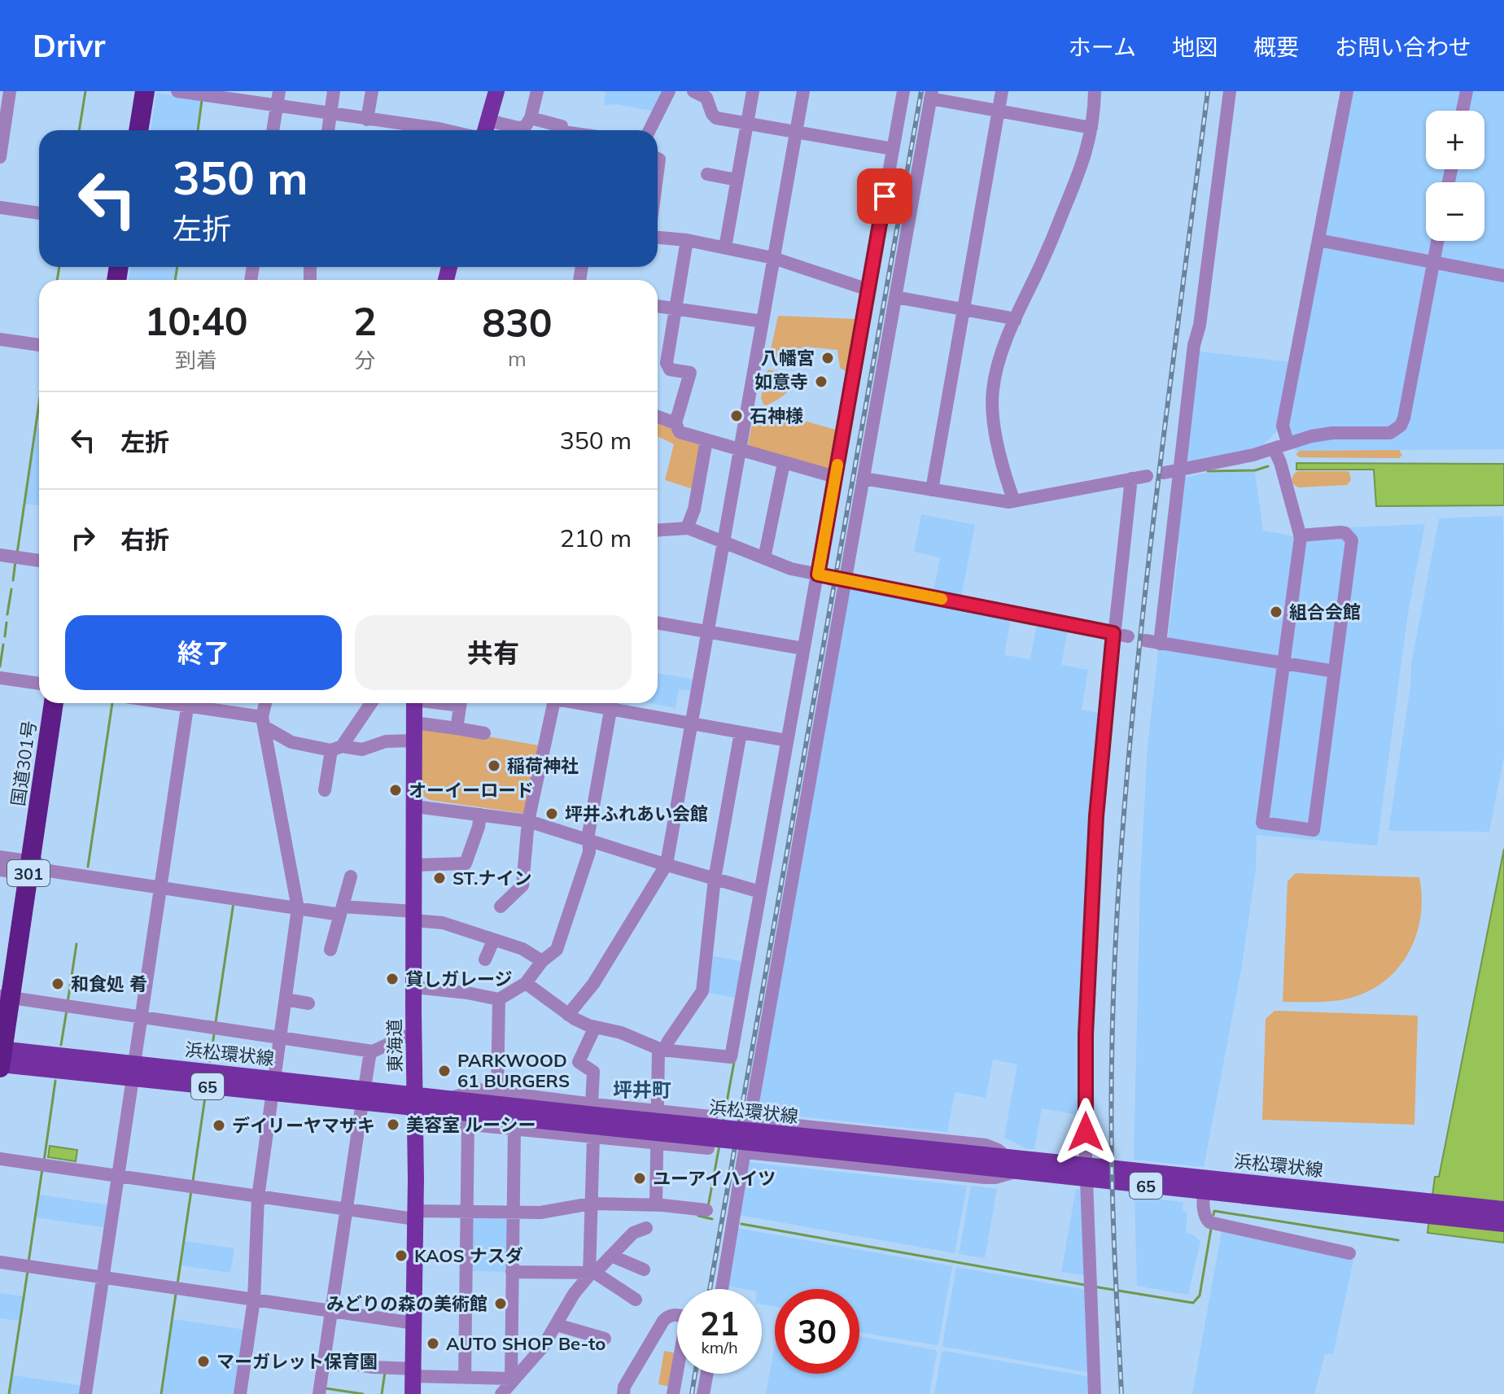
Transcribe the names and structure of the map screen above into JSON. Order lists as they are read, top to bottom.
{
  "streets": {
    "highway": ["国道301号", "301"],
    "main road": ["東海道", "浜松環状線", "65"]
  },
  "crossings": [
    ["国道301号", "浜松環状線"],
    ["東海道", "浜松環状線"]
  ],
  "districts": ["坪井町"],
  "places": [
    "八幡宮",
    "如意寺",
    "石神様",
    "組合会館",
    "稲荷神社",
    "オーイーロード",
    "坪井ふれあい会館",
    "ST.ナイン",
    "貸しガレージ",
    "和食処 肴",
    "PARKWOOD 61 BURGERS",
    "美容室 ルーシー",
    "デイリーヤマザキ",
    "ユーアイハイツ",
    "KAOS ナスダ",
    "みどりの森の美術館",
    "AUTO SHOP Be-to",
    "マーガレット保育園"
  ],
  "page": {
    "header": "Drivr",
    "nav": [
      "ホーム",
      "地図",
      "概要",
      "お問い合わせ"
    ],
    "map_buttons": ["+", "−"],
    "turn": ["350 m", "左折"],
    "eta": [
      "10:40",
      "到着",
      "2",
      "分",
      "830",
      "m"
    ],
    "list": [
      {
        "name": "左折",
        "value": "350 m"
      },
      {
        "name": "右折",
        "value": "210 m"
      }
    ],
    "buttons": ["終了", "共有"],
    "speed": "21 km/h",
    "limit": "30"
  }
}
